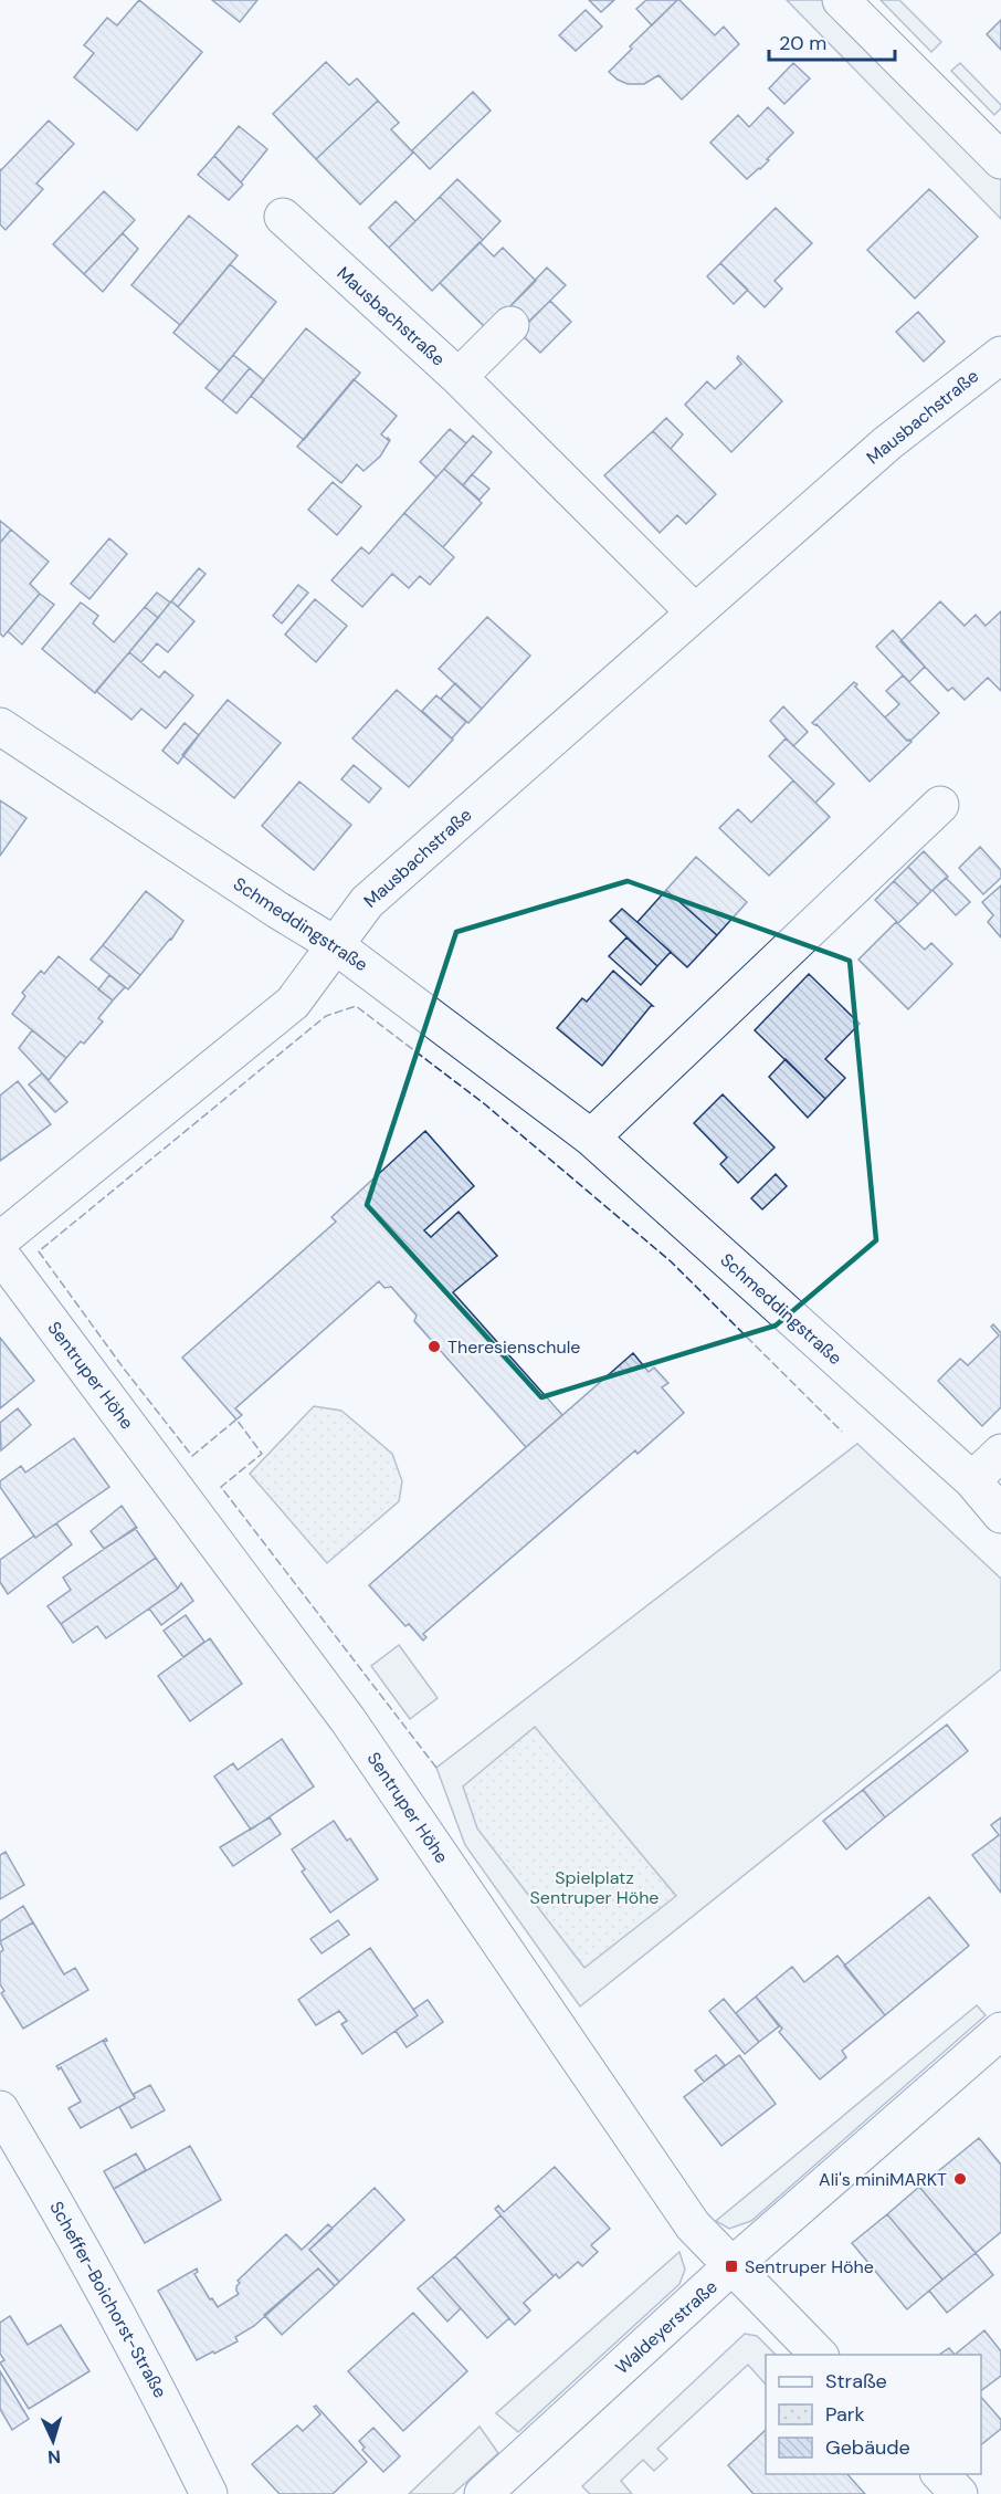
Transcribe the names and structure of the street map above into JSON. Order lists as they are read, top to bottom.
{
  "streets": {
    "street": [
      "Mausbachstraße",
      "Schmeddingstraße",
      "Sentruper Höhe",
      "Scheffer-Boichorst-Straße",
      "Waldeyerstraße"
    ]
  },
  "crossings": [
    ["Mausbachstraße", "Schmeddingstraße"],
    ["Sentruper Höhe", "Waldeyerstraße"]
  ],
  "parks": ["Spielplatz Sentruper Höhe"],
  "places": {
    "other": ["Theresienschule", "Ali's miniMARKT"],
    "transit": ["Sentruper Höhe"]
  },
  "legend": ["Straße", "Park", "Gebäude"],
  "scale_bar": "20 m",
  "north": "bottom"
}
